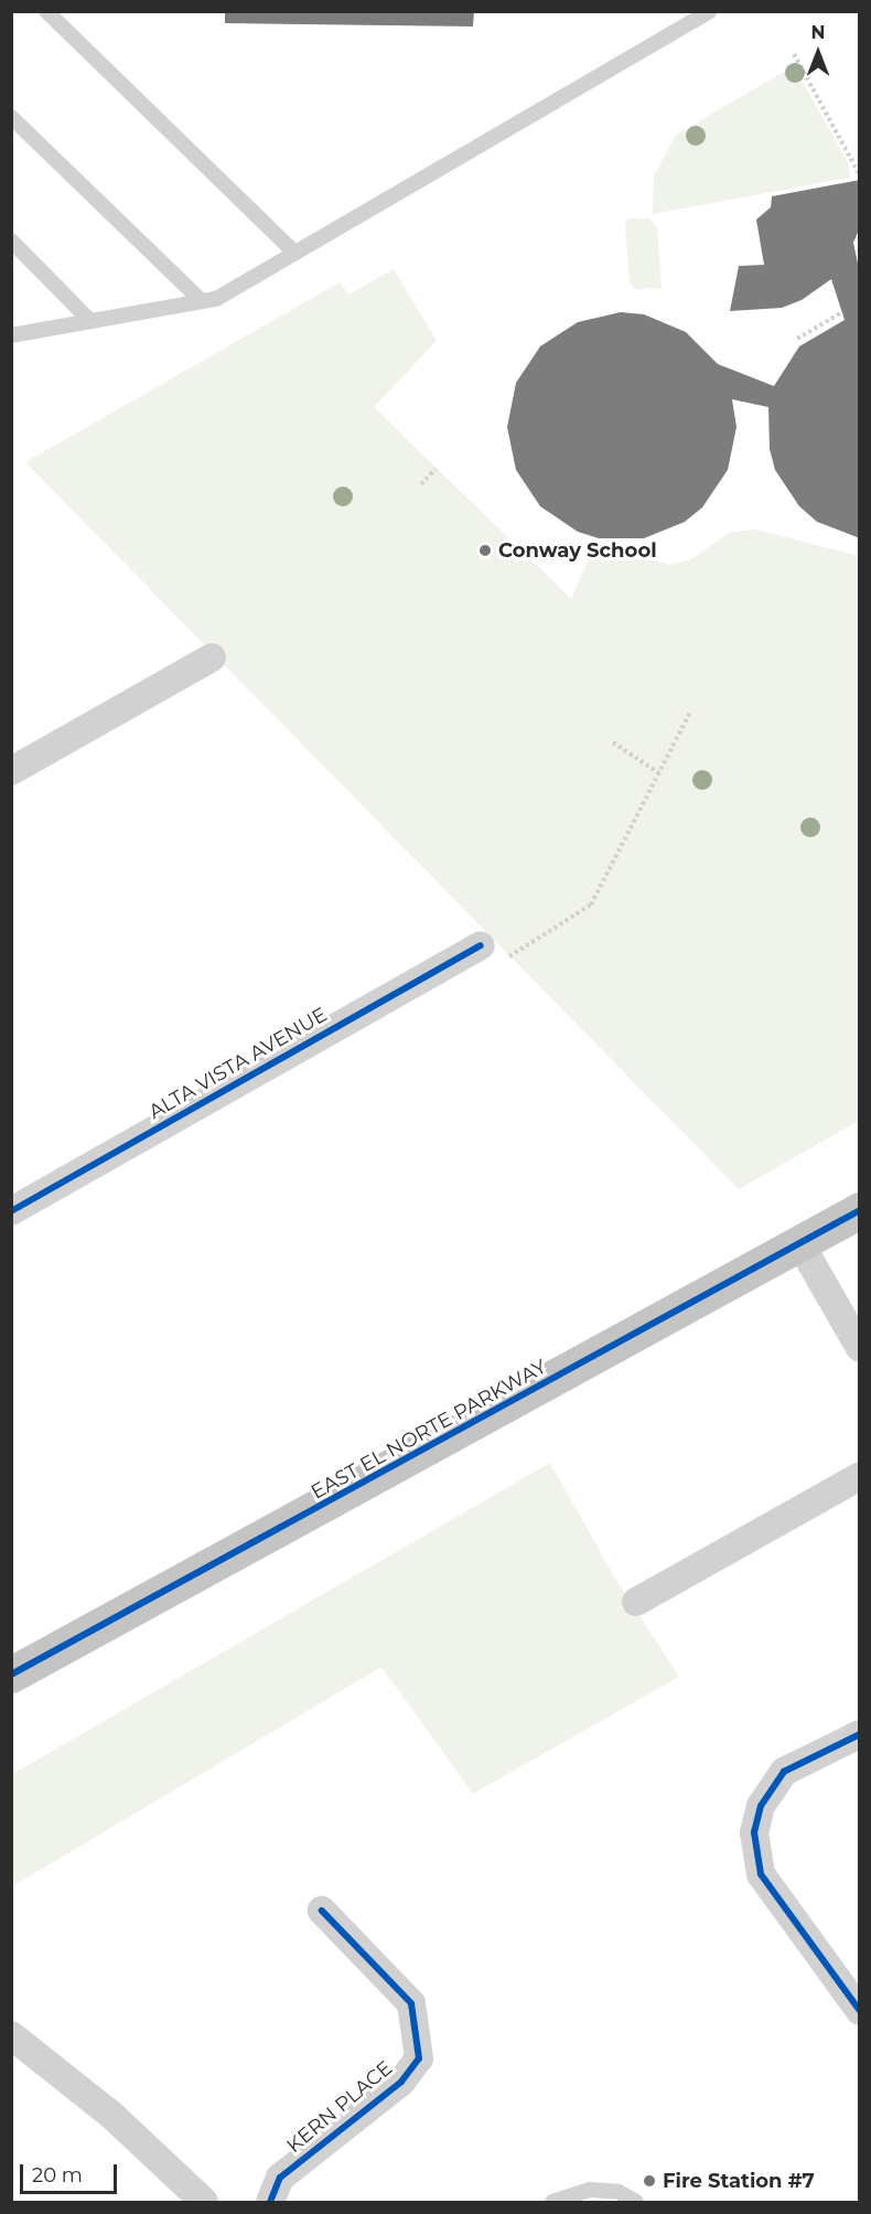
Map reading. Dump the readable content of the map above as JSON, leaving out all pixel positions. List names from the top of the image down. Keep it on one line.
{"streets":{"main road":["EAST EL NORTE PARKWAY"],"street":["ALTA VISTA AVENUE","KERN PLACE"]},"places":["Conway School","Fire Station #7"],"scale_bar":"20 m","north":"top"}
